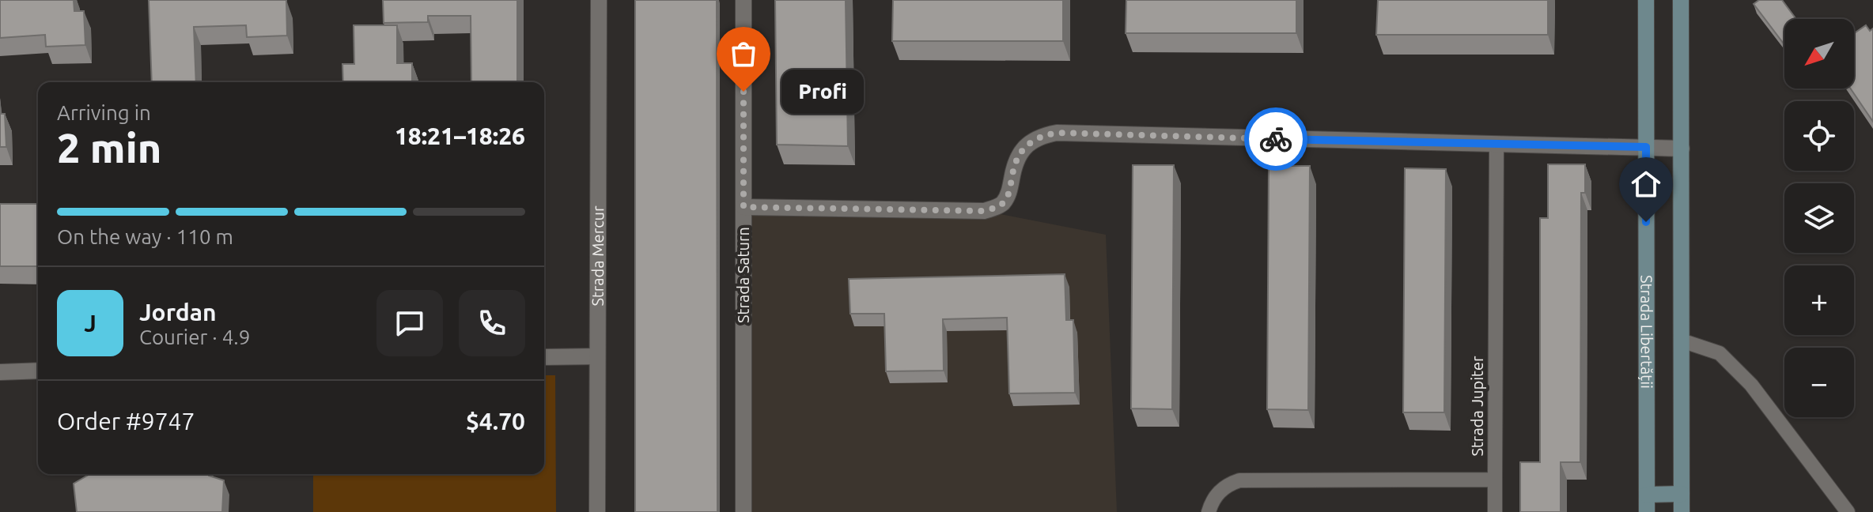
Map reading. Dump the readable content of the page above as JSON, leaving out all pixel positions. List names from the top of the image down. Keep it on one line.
{"streets":{"main road":["Strada Libertății"],"street":["Strada Mercur","Strada Saturn"],"lane":["Strada Jupiter"]},"places":["Profi"],"north":"bottom left","page":{"map_buttons":["+","−"],"bubble":"Profi","heading":["2 min","Arriving in","18:21–18:26"],"panel":["Jordan","Courier · 4.9","Order #9747","$4.70"],"bar":"On the way · 110 m","round":"J"}}
